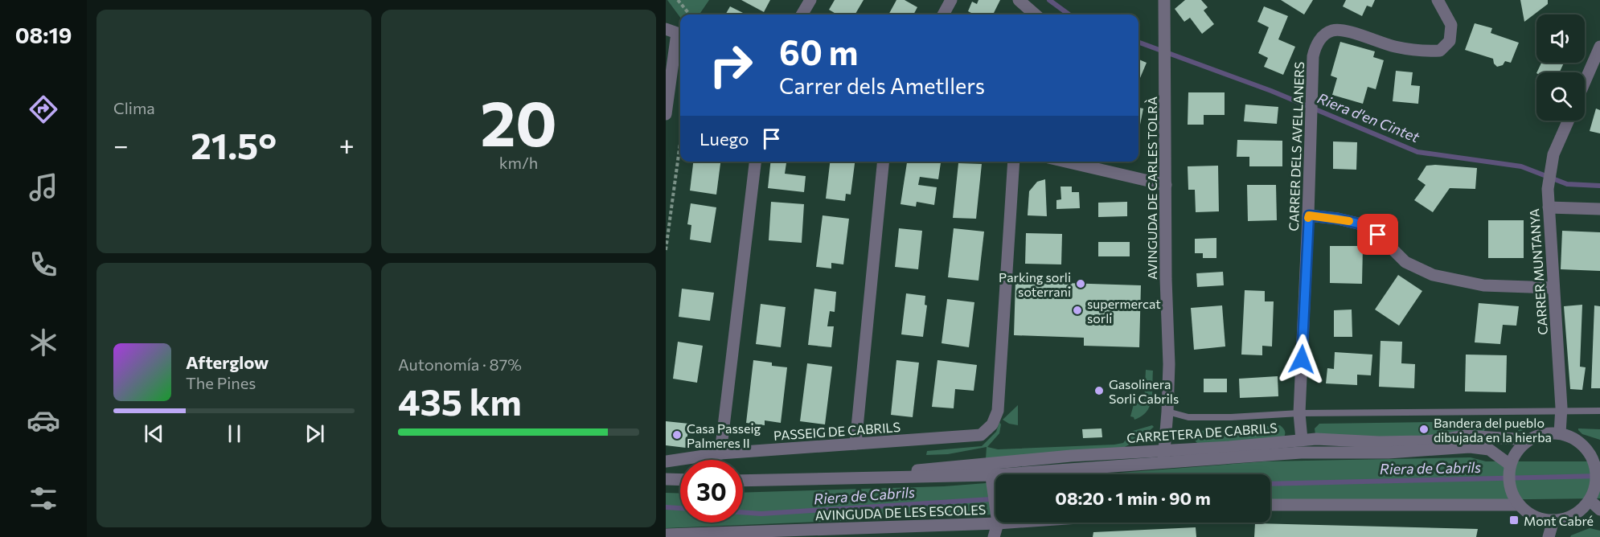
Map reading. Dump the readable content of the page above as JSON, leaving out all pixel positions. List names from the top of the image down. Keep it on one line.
{"streets":{"street":["CARRER DELS AVELLANERS","AVINGUDA DE CARLES TOLRÀ","CARRER MUNTANYA","PASSEIG DE CABRILS","CARRETERA DE CABRILS","AVINGUDA DE LES ESCOLES"]},"crossings":[["CARRER DELS AVELLANERS","CARRETERA DE CABRILS"],["AVINGUDA DE CARLES TOLRÀ","CARRETERA DE CABRILS"],["CARRER MUNTANYA","CARRETERA DE CABRILS"]],"water":["Riera d'en Cintet","Riera de Cabrils"],"places":{"other":["Parking sorli soterrani","supermercat sorli","Gasolinera Sorli Cabrils","Bandera del pueblo dibujada en la hierba","Casa Passeig Palmeres II"],"transit":["Mont Cabré"]},"page":{"tabs":"08:19","tile":["Clima",["20","km/h"],["Autonomía · 87%","435 km"]],"turn":["60 m","Carrer dels Ametllers"],"then":"Luego","heat":["−","21.5°","+"],"song":["Afterglow","The Pines"],"limit":"30","trip":"08:20 · 1 min · 90 m"}}
